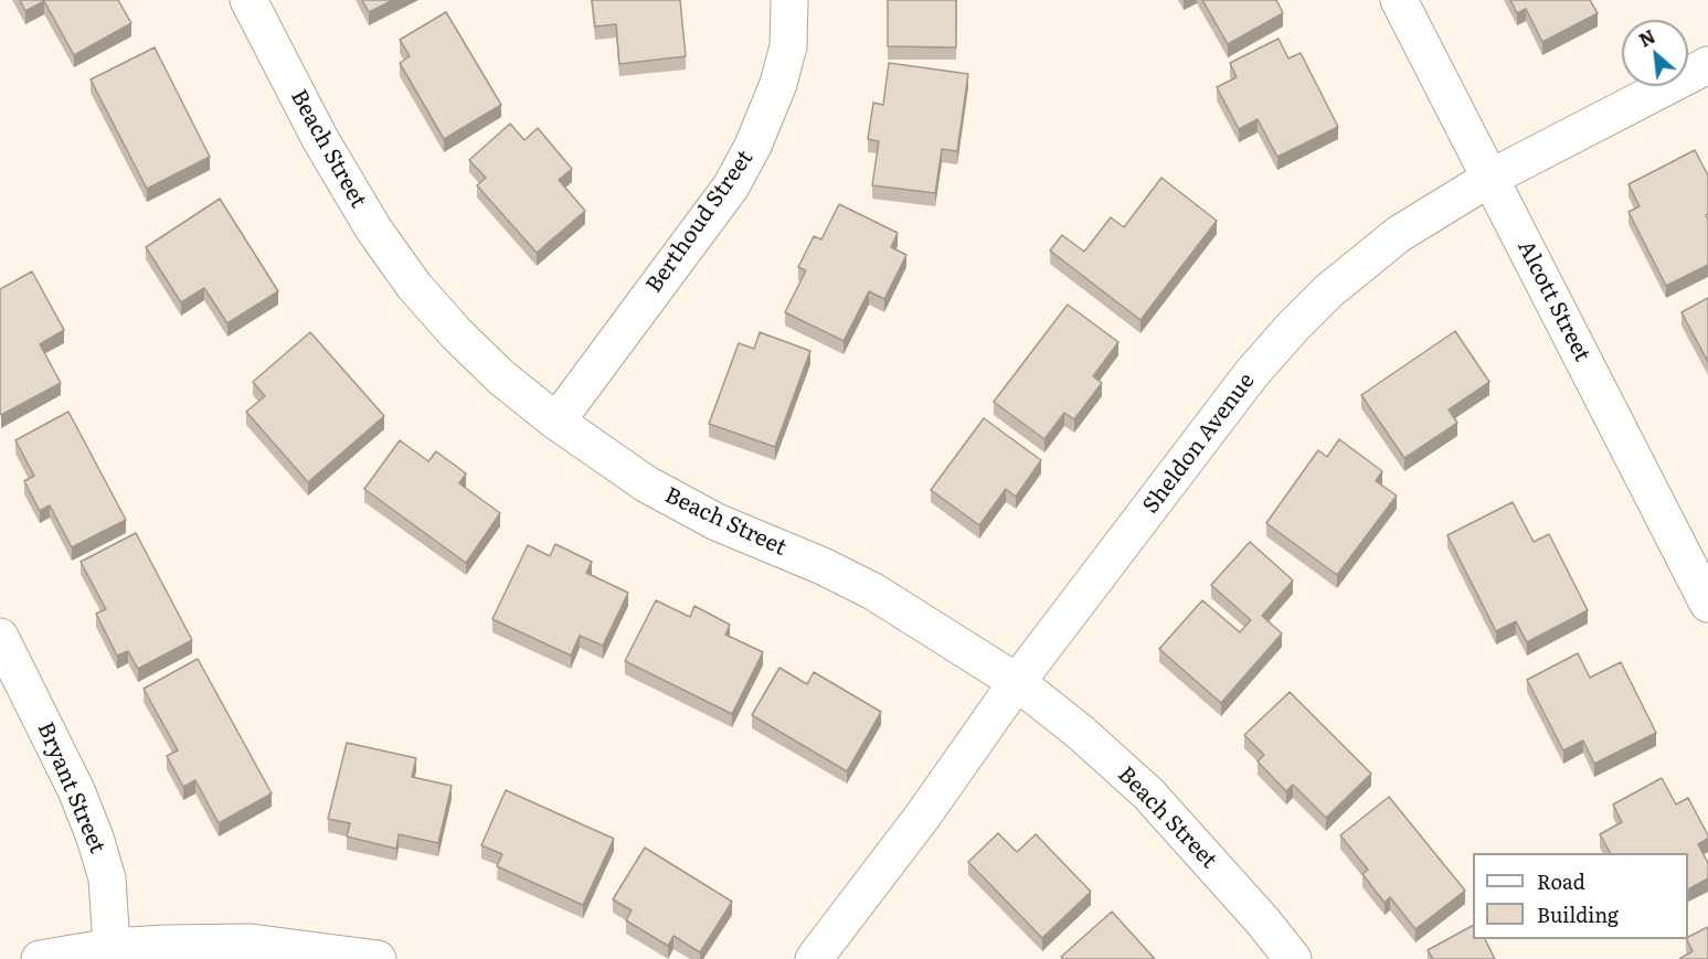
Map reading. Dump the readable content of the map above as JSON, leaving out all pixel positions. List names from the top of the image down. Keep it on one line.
{"streets":{"street":["Beach Street","Berthoud Street","Alcott Street","Sheldon Avenue","Bryant Street"]},"crossings":[["Beach Street","Berthoud Street"],["Beach Street","Sheldon Avenue"],["Alcott Street","Sheldon Avenue"]],"legend":["Road","Building"],"north":"top left"}
